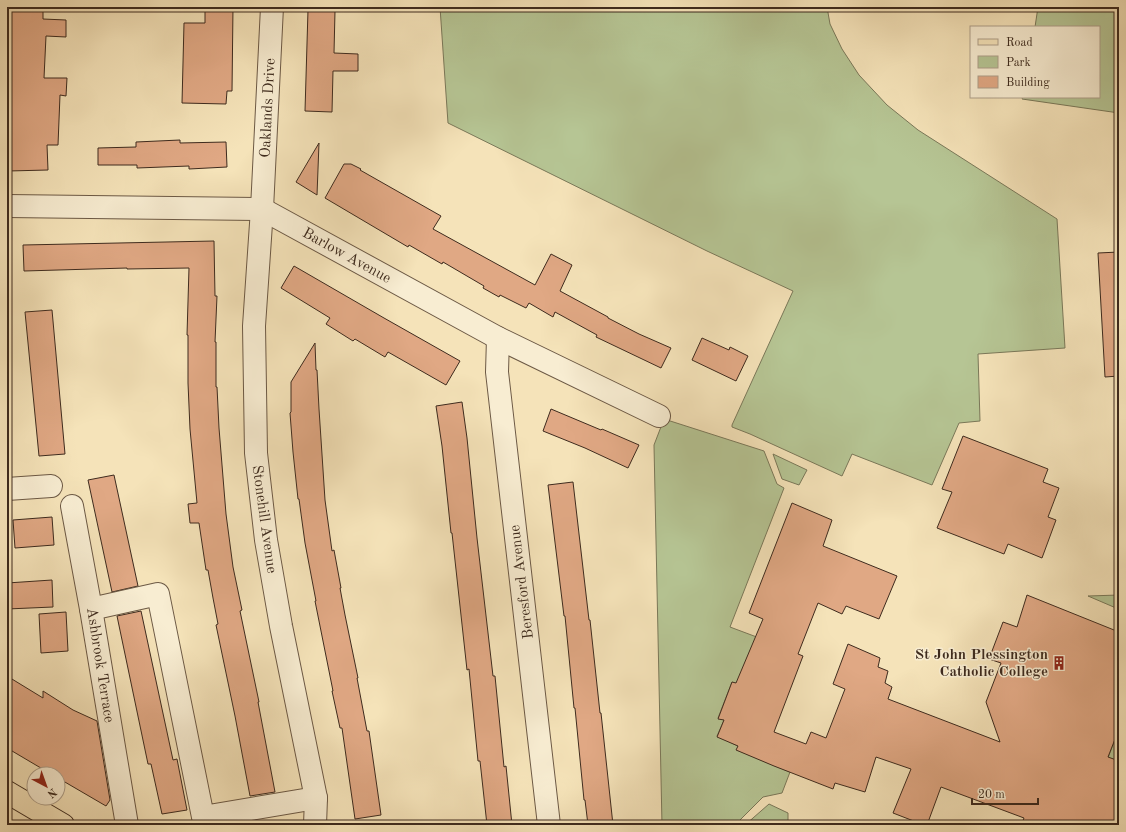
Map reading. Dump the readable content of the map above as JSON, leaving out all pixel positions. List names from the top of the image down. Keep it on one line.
{"streets":{"street":["Oaklands Drive","Barlow Avenue","Stonehill Avenue","Beresford Avenue","Ashbrook Terrace"]},"crossings":[["Oaklands Drive","Barlow Avenue"],["Oaklands Drive","Stonehill Avenue"],["Barlow Avenue","Stonehill Avenue"],["Barlow Avenue","Beresford Avenue"]],"places":{"building":["St John Plessington Catholic College"]},"legend":["Road","Park","Building"],"scale_bar":"20 m","north":"bottom right"}
